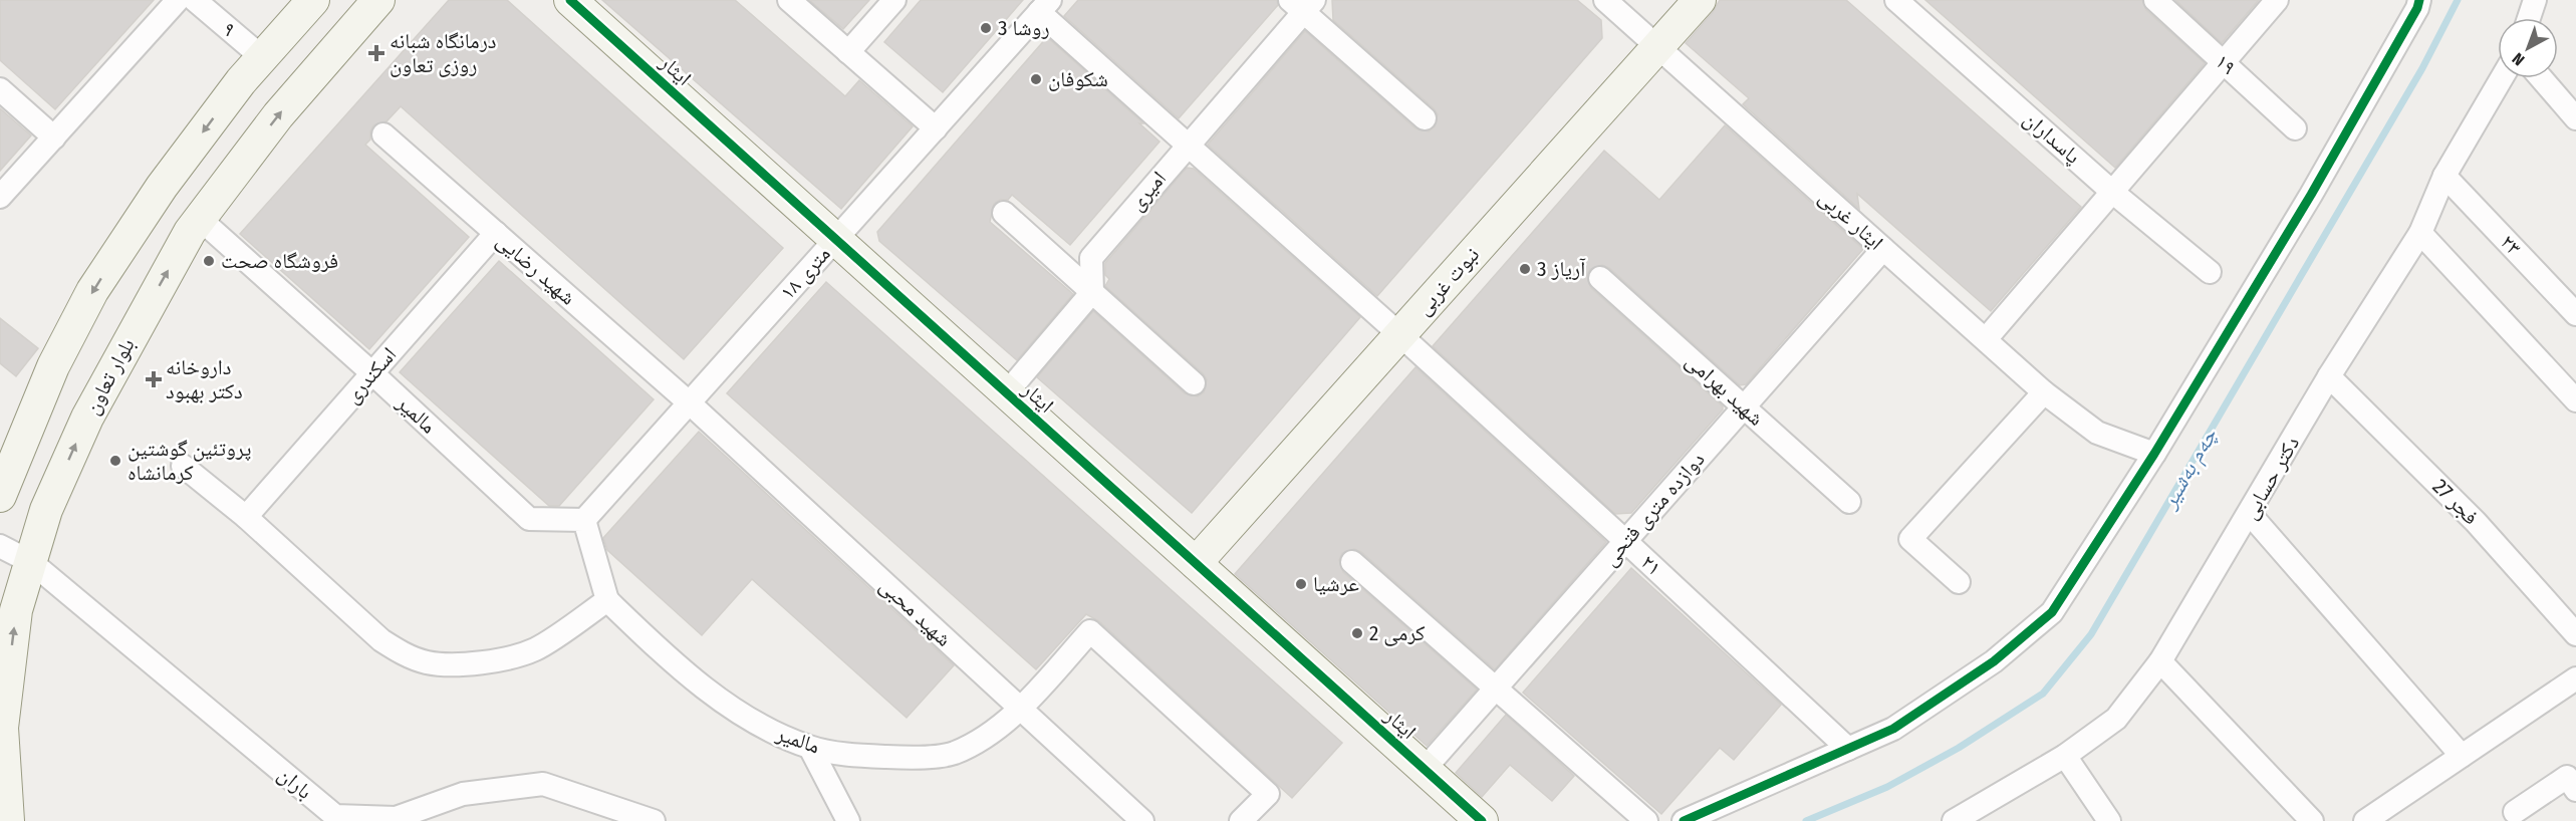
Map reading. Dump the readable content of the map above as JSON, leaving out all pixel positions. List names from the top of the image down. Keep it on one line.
{"streets":{"street":["۹","۱۹","ایثار","پاسداران","امیری","ایثار غربی","۲۳","شهید رضایی","۱۸ متری","نبوت غربی","اسکندری","بلوار تعاون","شهید بهرامی","مالمیر","دکتر حسابی","فجر 27","دوازده متری فتحی","۲۱","شهید محبی","باران"]},"crossings":[["ایثار","۱۸ متری"],["ایثار","نبوت غربی"],["ایثار","دوازده متری فتحی"],["امیری","۲۱"],["ایثار غربی","نبوت غربی"],["ایثار غربی","دوازده متری فتحی"],["۲۳","دکتر حسابی"],["شهید رضایی","۱۸ متری"],["شهید رضایی","اسکندری"],["شهید رضایی","شهید محبی"],["۱۸ متری","مالمیر"],["۱۸ متری","۲۱"],["۱۸ متری","شهید محبی"],["نبوت غربی","۲۱"],["اسکندری","مالمیر"],["بلوار تعاون","مالمیر"],["بلوار تعاون","باران"],["شهید بهرامی","دوازده متری فتحی"],["مالمیر","شهید محبی"],["دکتر حسابی","فجر 27"],["دوازده متری فتحی","۲۱"]],"water":["چەم بەشیر"],"places":{"other":["روشا 3","شکوفان","فروشگاه صحت","آریاز 3","پروتئین گوشتین کرمانشاه","عرشیا","کرمی 2"],"health":["درمانگاه شبانه روزی تعاون","داروخانه دکتر بهبود"]},"north":"bottom left"}
